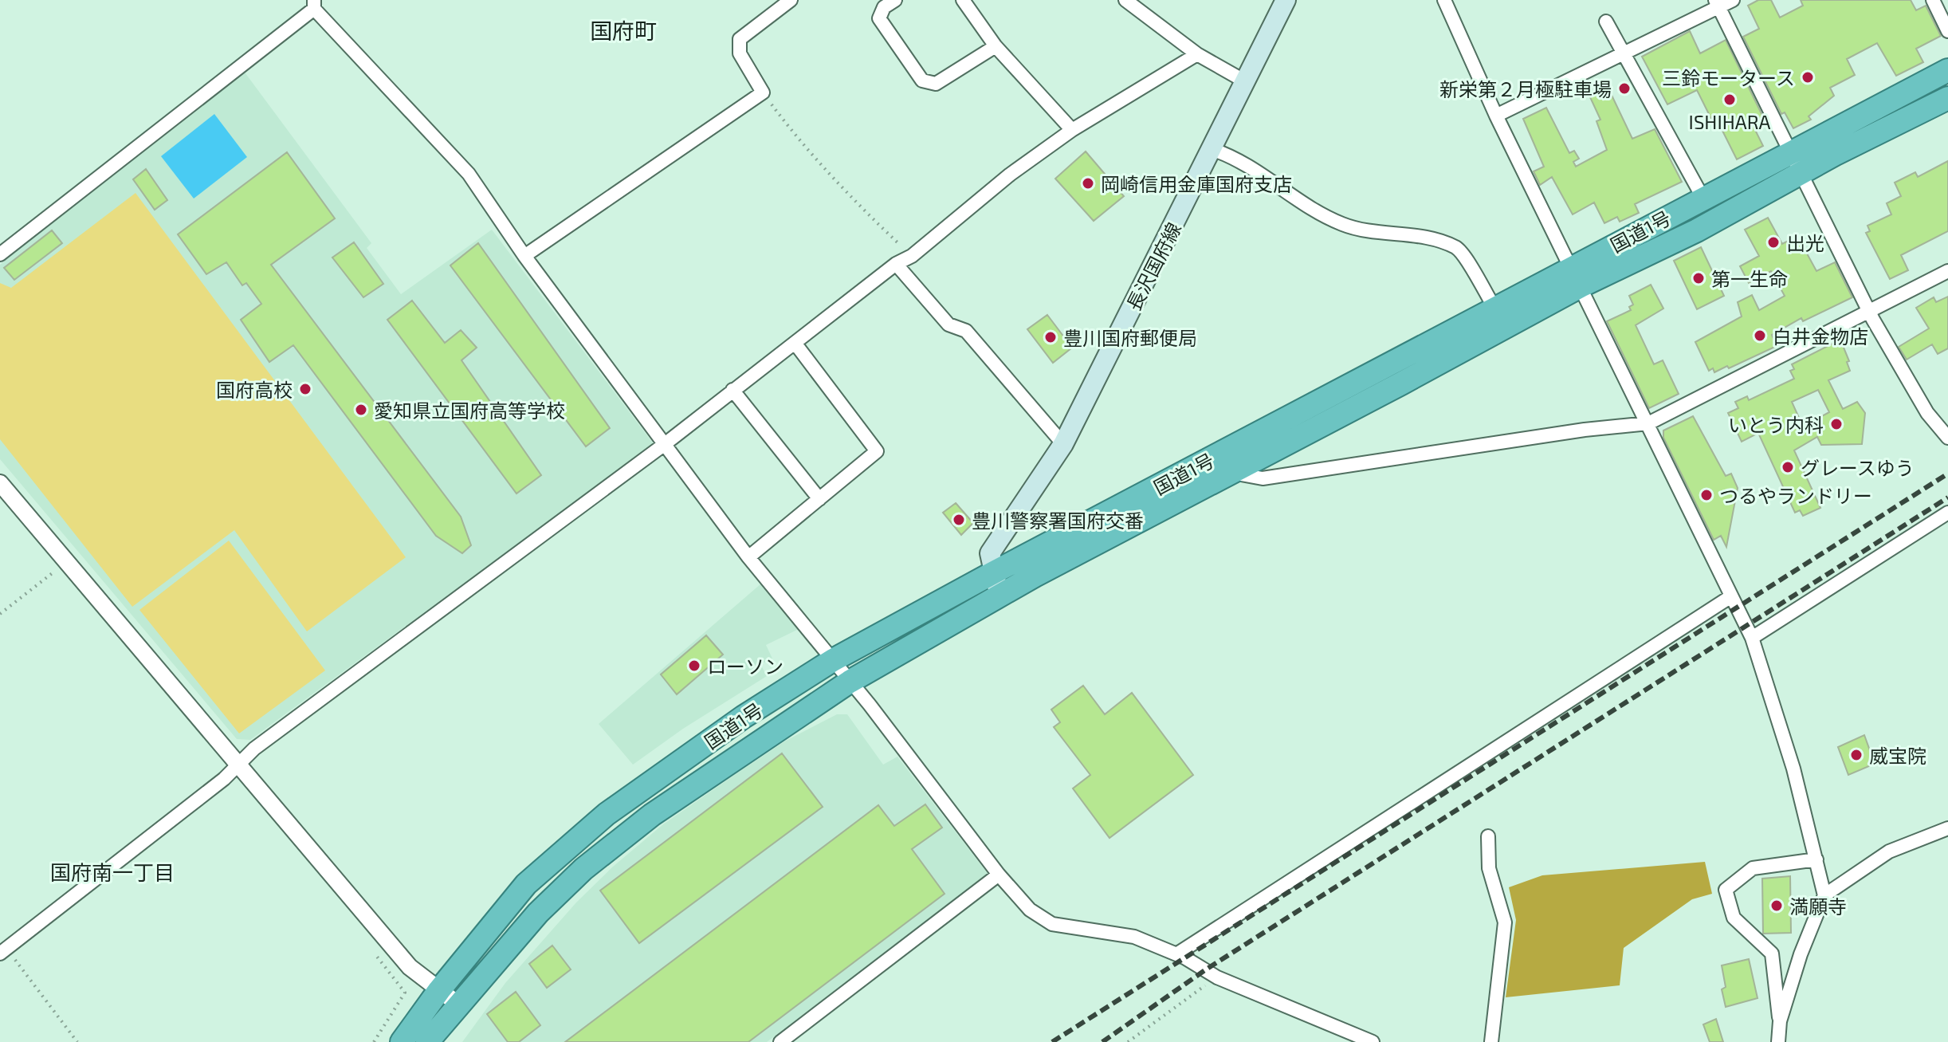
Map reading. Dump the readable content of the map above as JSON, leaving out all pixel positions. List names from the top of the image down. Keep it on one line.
{"streets":{"highway":["国道1号"],"main road":["長沢国府線"]},"crossings":[["国道1号","長沢国府線"]],"districts":["国府町","国府南一丁目"],"places":["三鈴モータース","新栄第２月極駐車場","ISHIHARA","岡崎信用金庫国府支店","出光","第一生命","白井金物店","豊川国府郵便局","国府高校","愛知県立国府高等学校","いとう内科","グレースゆう","つるやランドリー","豊川警察署国府交番","ローソン","威宝院","満願寺"]}
